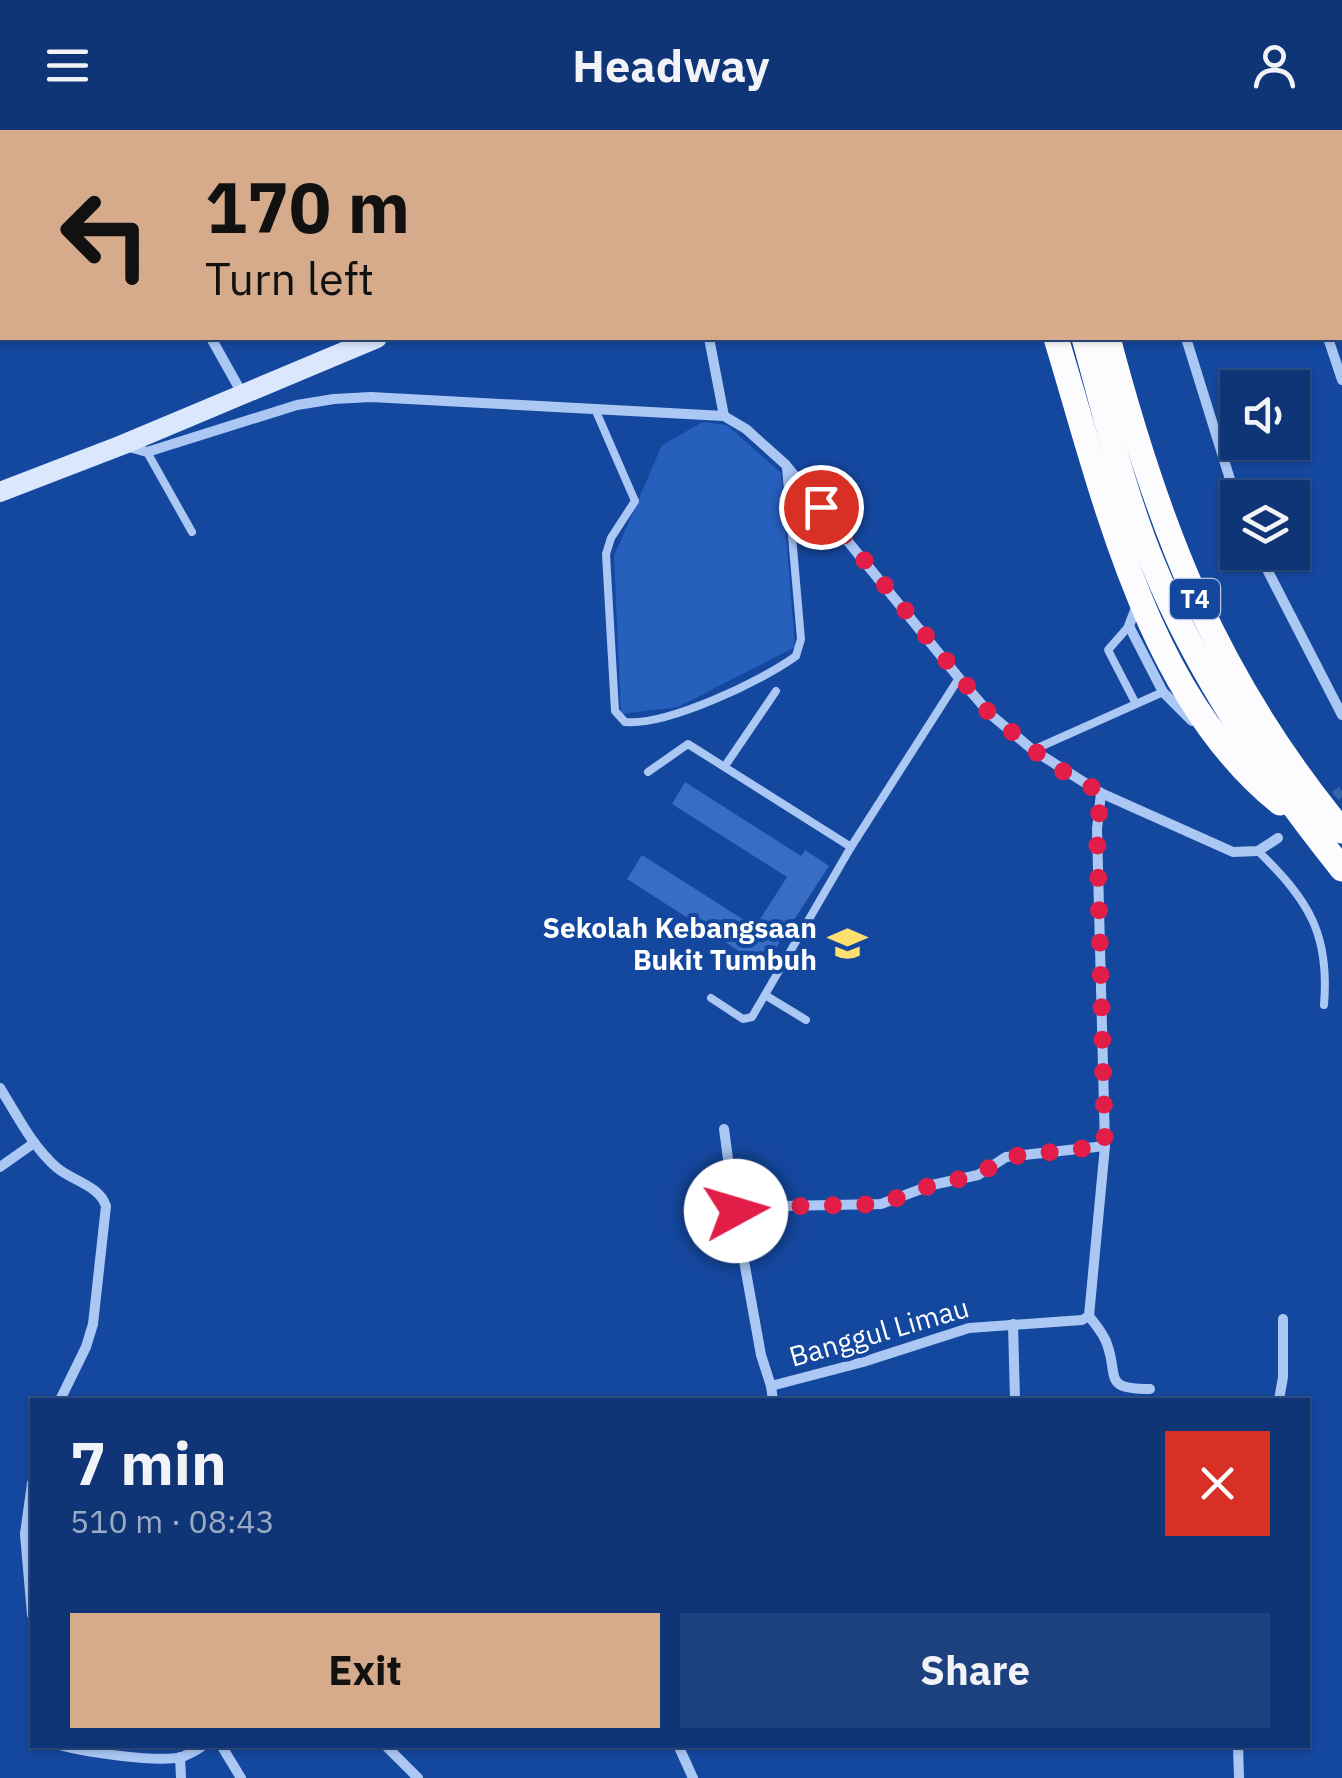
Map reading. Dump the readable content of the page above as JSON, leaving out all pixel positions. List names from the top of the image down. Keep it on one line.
{"streets":{"highway":["T4"],"street":["Banggul Limau"]},"places":{"school or university":["Sekolah Kebangsaan Bukit Tumbuh"]},"page":{"header":"Headway","turn":["170 m","Turn left"],"heading":["7 min","510 m · 08:43"],"buttons":["Exit","Share"]}}
